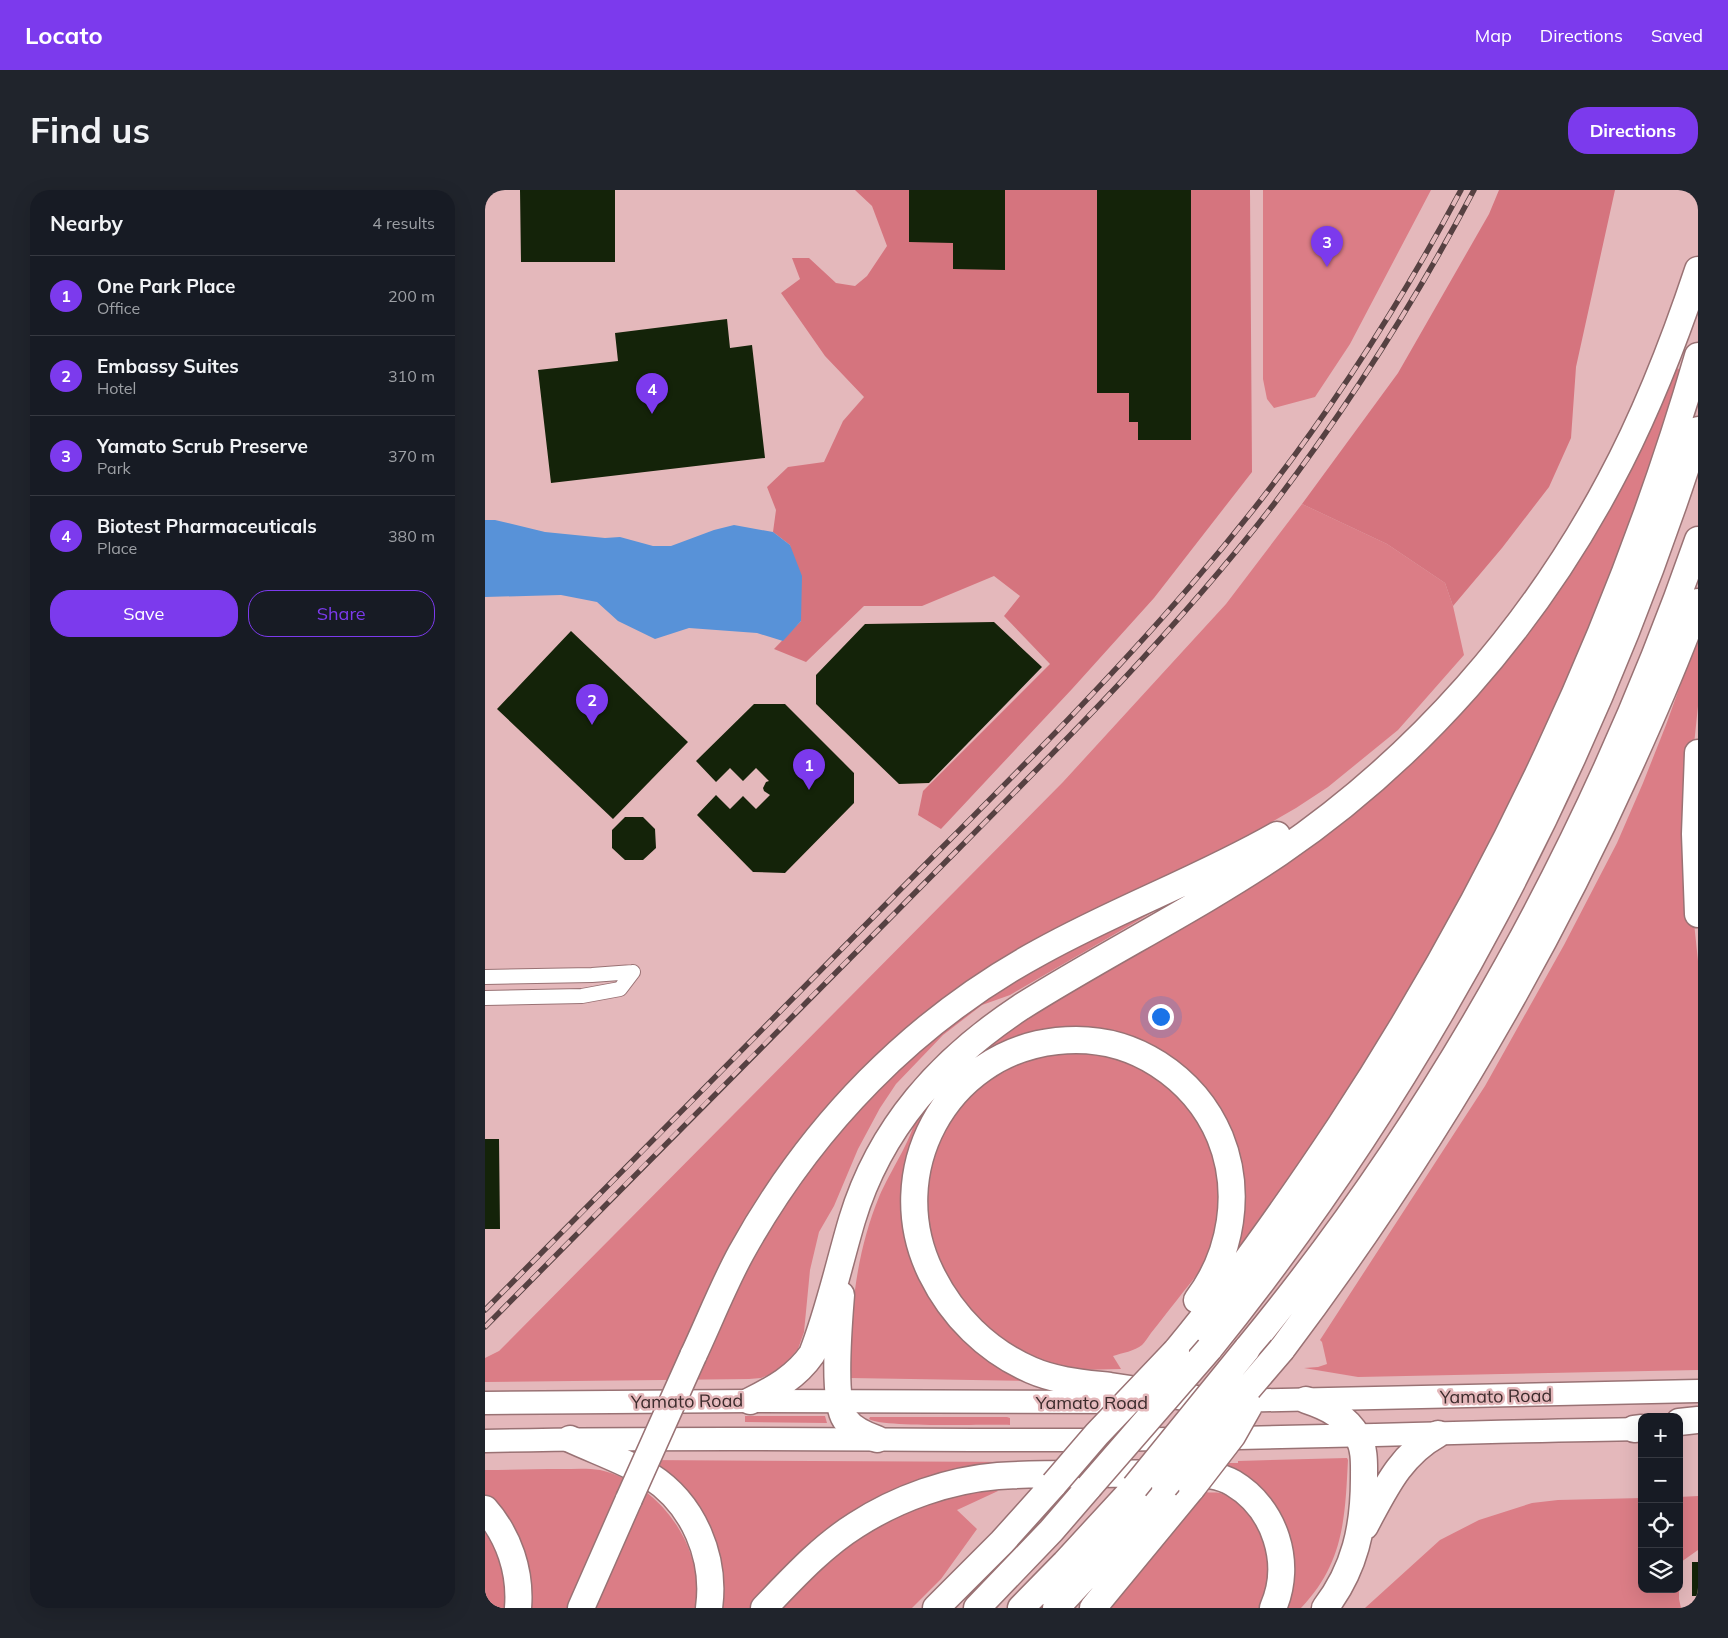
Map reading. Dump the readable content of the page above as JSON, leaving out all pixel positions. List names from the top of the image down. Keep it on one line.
{"streets":{"main road":["Yamato Road"]},"page":{"header":"Locato","nav":["Map","Directions","Saved"],"buttons":["Directions",["Save","Share"]],"title":"Find us","heading":["Nearby","4 results"],"pins":["3","4","2","1"],"list":[{"mark":"1","name":"One Park Place","note":"Office","value":"200 m"},{"mark":"2","name":"Embassy Suites","note":"Hotel","value":"310 m"},{"mark":"3","name":"Yamato Scrub Preserve","note":"Park","value":"370 m"},{"mark":"4","name":"Biotest Pharmaceuticals","note":"Place","value":"380 m"}],"map_buttons":["+","−"]}}
